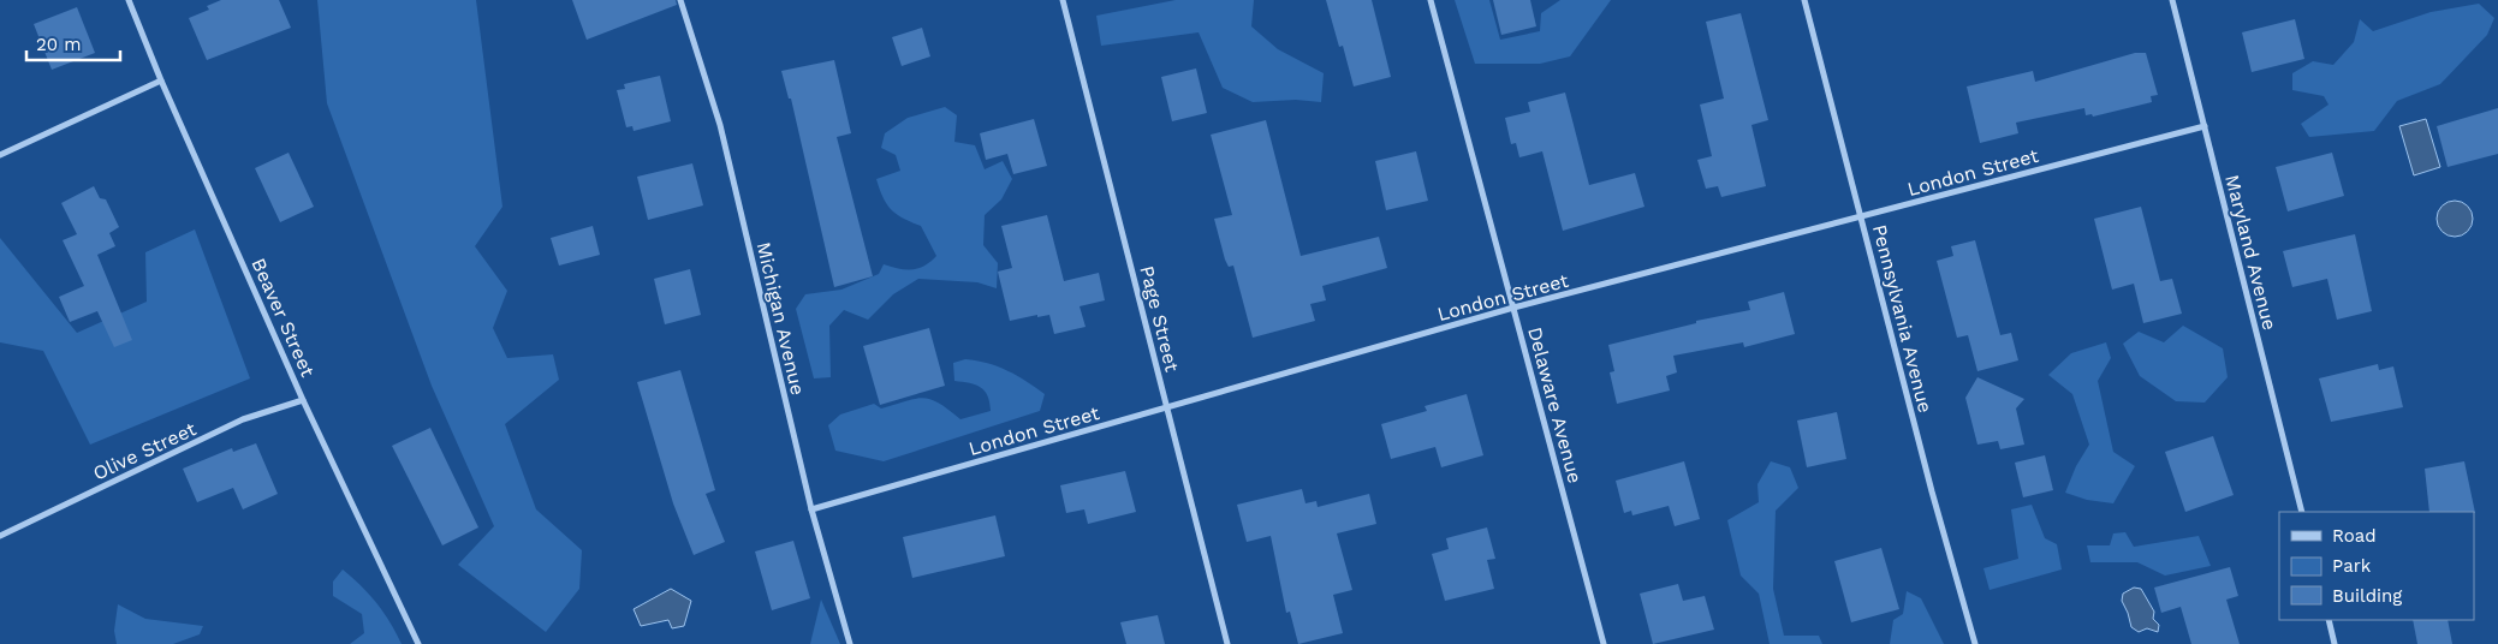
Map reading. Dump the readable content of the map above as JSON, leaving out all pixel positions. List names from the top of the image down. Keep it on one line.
{"streets":{"street":["London Street","Maryland Avenue","Beaver Street","Michigan Avenue","Page Street","Pennsylvania Avenue","Delaware Avenue","Olive Street"]},"crossings":[["London Street","Maryland Avenue"],["London Street","Michigan Avenue"],["London Street","Page Street"],["London Street","Pennsylvania Avenue"],["London Street","Delaware Avenue"],["Beaver Street","Olive Street"]],"legend":["Road","Park","Building"],"scale_bar":"20 m"}
